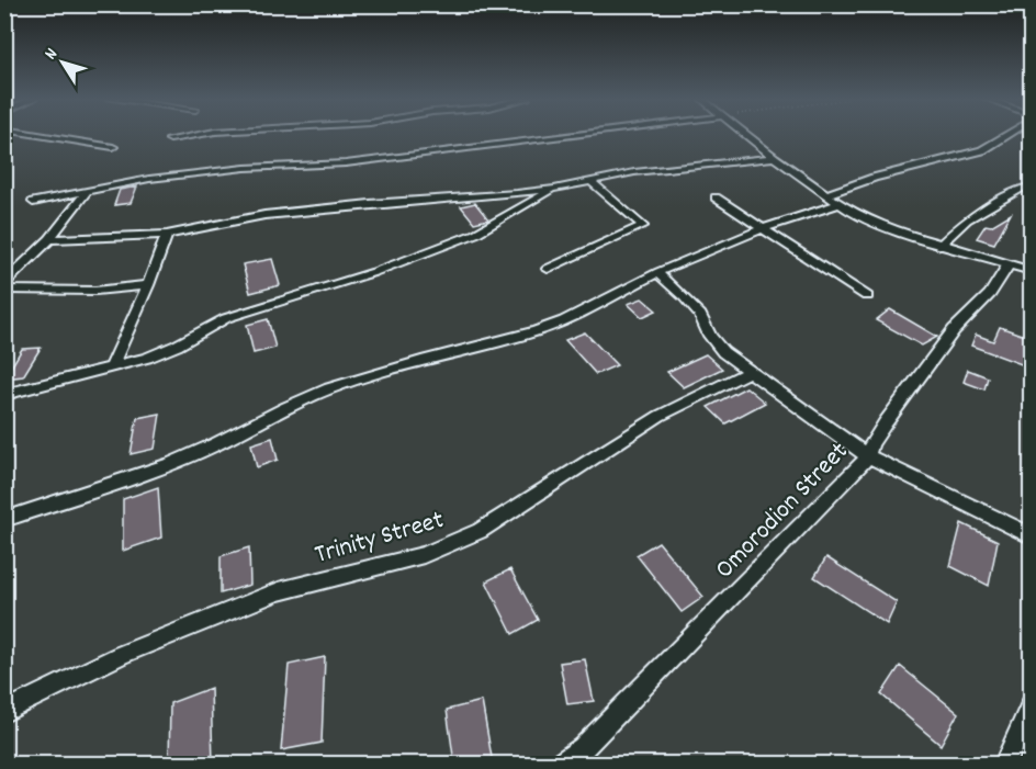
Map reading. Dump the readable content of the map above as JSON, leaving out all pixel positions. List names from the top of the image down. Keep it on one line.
{"streets":{"street":["Omorodion Street","Trinity Street"]},"north":"top left"}
